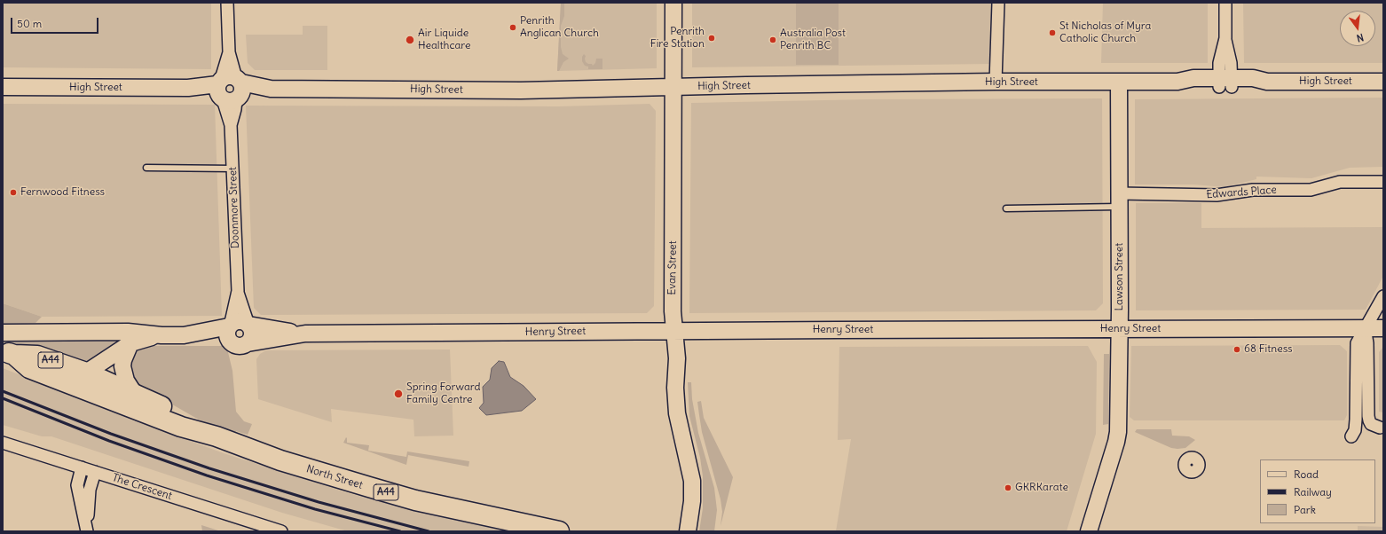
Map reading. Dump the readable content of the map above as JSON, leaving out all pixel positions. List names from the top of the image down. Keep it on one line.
{"streets":{"highway":["A44","North Street"],"street":["High Street","Edwards Place","Doonmore Street","Evan Street","Lawson Street","Henry Street","The Crescent"]},"crossings":[["High Street","Doonmore Street"],["High Street","Evan Street"],["High Street","Lawson Street"],["Edwards Place","Lawson Street"],["Doonmore Street","Henry Street"],["Evan Street","Henry Street"],["Lawson Street","Henry Street"],["A44","North Street"]],"places":["Penrith Anglican Church","St Nicholas of Myra Catholic Church","Penrith Fire Station","Air Liquide Healthcare","Australia Post Penrith BC","Fernwood Fitness","68 Fitness","Spring Forward Family Centre","GKRKarate"],"legend":["Road","Railway","Park"],"scale_bar":"50 m","north":"bottom"}
